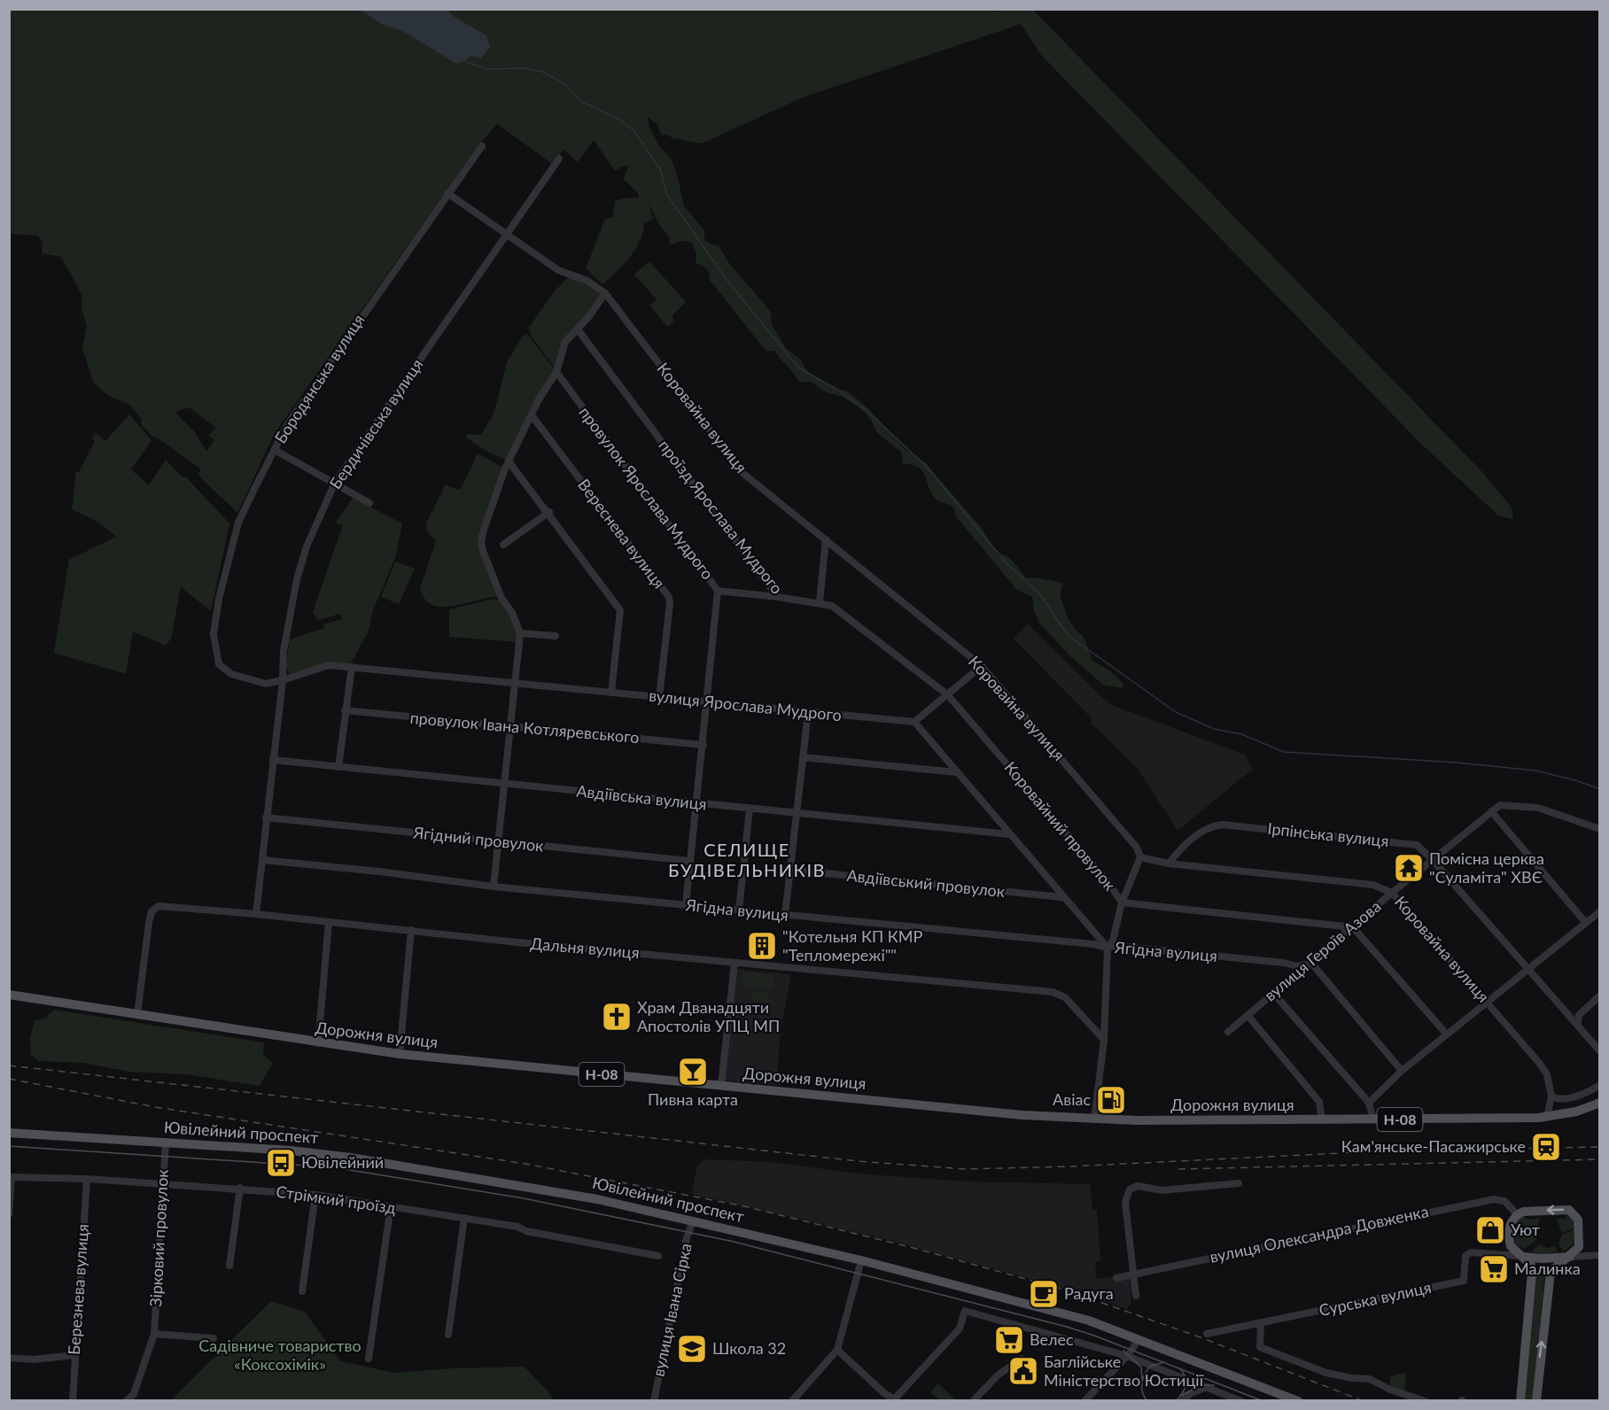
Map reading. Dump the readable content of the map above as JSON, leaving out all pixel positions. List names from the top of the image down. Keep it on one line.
{"streets":{"main road":["Дорожня вулиця","Н-08","Ювілейний проспект"],"street":["Бородянська вулиця","Коровайна вулиця","Бердичівська вулиця","провулок Ярослава Мудрого","проїзд Ярослава Мудрого","Вереснева вулиця","вулиця Ярослава Мудрого","провулок Івана Котляревського","Авдіївська вулиця","Коровайний провулок","Ірпінська вулиця","Ягідний провулок","Авдіївський провулок","Ягідна вулиця","Дальня вулиця","вулиця Героїв Азова","Стрімкий проїзд","вулиця Олександра Довженка","Зірковий провулок","Березнева вулиця","Сурська вулиця","вулиця Івана Сірка"]},"crossings":[["Бородянська вулиця","Коровайна вулиця"],["Бородянська вулиця","Бердичівська вулиця"],["Бородянська вулиця","вулиця Ярослава Мудрого"],["Коровайна вулиця","Бердичівська вулиця"],["Коровайна вулиця","Ірпінська вулиця"],["Коровайна вулиця","вулиця Героїв Азова"],["Бердичівська вулиця","вулиця Ярослава Мудрого"],["Бердичівська вулиця","Авдіївська вулиця"],["Бердичівська вулиця","Ягідний провулок"],["Бердичівська вулиця","Ягідна вулиця"],["Бердичівська вулиця","Дальня вулиця"],["провулок Ярослава Мудрого","вулиця Ярослава Мудрого"],["провулок Ярослава Мудрого","провулок Івана Котляревського"],["провулок Ярослава Мудрого","Авдіївська вулиця"],["провулок Ярослава Мудрого","Ягідний провулок"],["провулок Ярослава Мудрого","Ягідна вулиця"],["проїзд Ярослава Мудрого","Коровайний провулок"],["Вереснева вулиця","вулиця Ярослава Мудрого"],["Коровайний провулок","вулиця Героїв Азова"],["Ірпінська вулиця","вулиця Героїв Азова"],["Ягідна вулиця","вулиця Героїв Азова"],["Дальня вулиця","Дорожня вулиця"],["Ювілейний проспект","Зірковий провулок"],["Ювілейний проспект","вулиця Івана Сірка"],["Стрімкий проїзд","Зірковий провулок"],["Стрімкий проїзд","Березнева вулиця"],["вулиця Олександра Довженка","Сурська вулиця"]],"districts":["СЕЛИЩЕ БУДІВЕЛЬНИКІВ"],"parks":["Садівниче товариство «Коксохімік»"],"places":{"temple":["Помісна церква \"Суламіта\" ХВЄ"],"building":["\"Котельня КП КМР \"Тепломережi\"\""],"church":["Храм Дванадцяти Апостолів УПЦ МП"],"bar":["Пивна карта"],"fuel station":["Авіас"],"station":["Кам'янське-Пасажирське"],"bus stop":["Ювілейний"],"shop":["Уют"],"supermarket":["Малинка","Велес"],"cafe":["Радуга"],"school or university":["Школа 32"],"public building":["Баглійське Міністерство Юстиції"]}}
